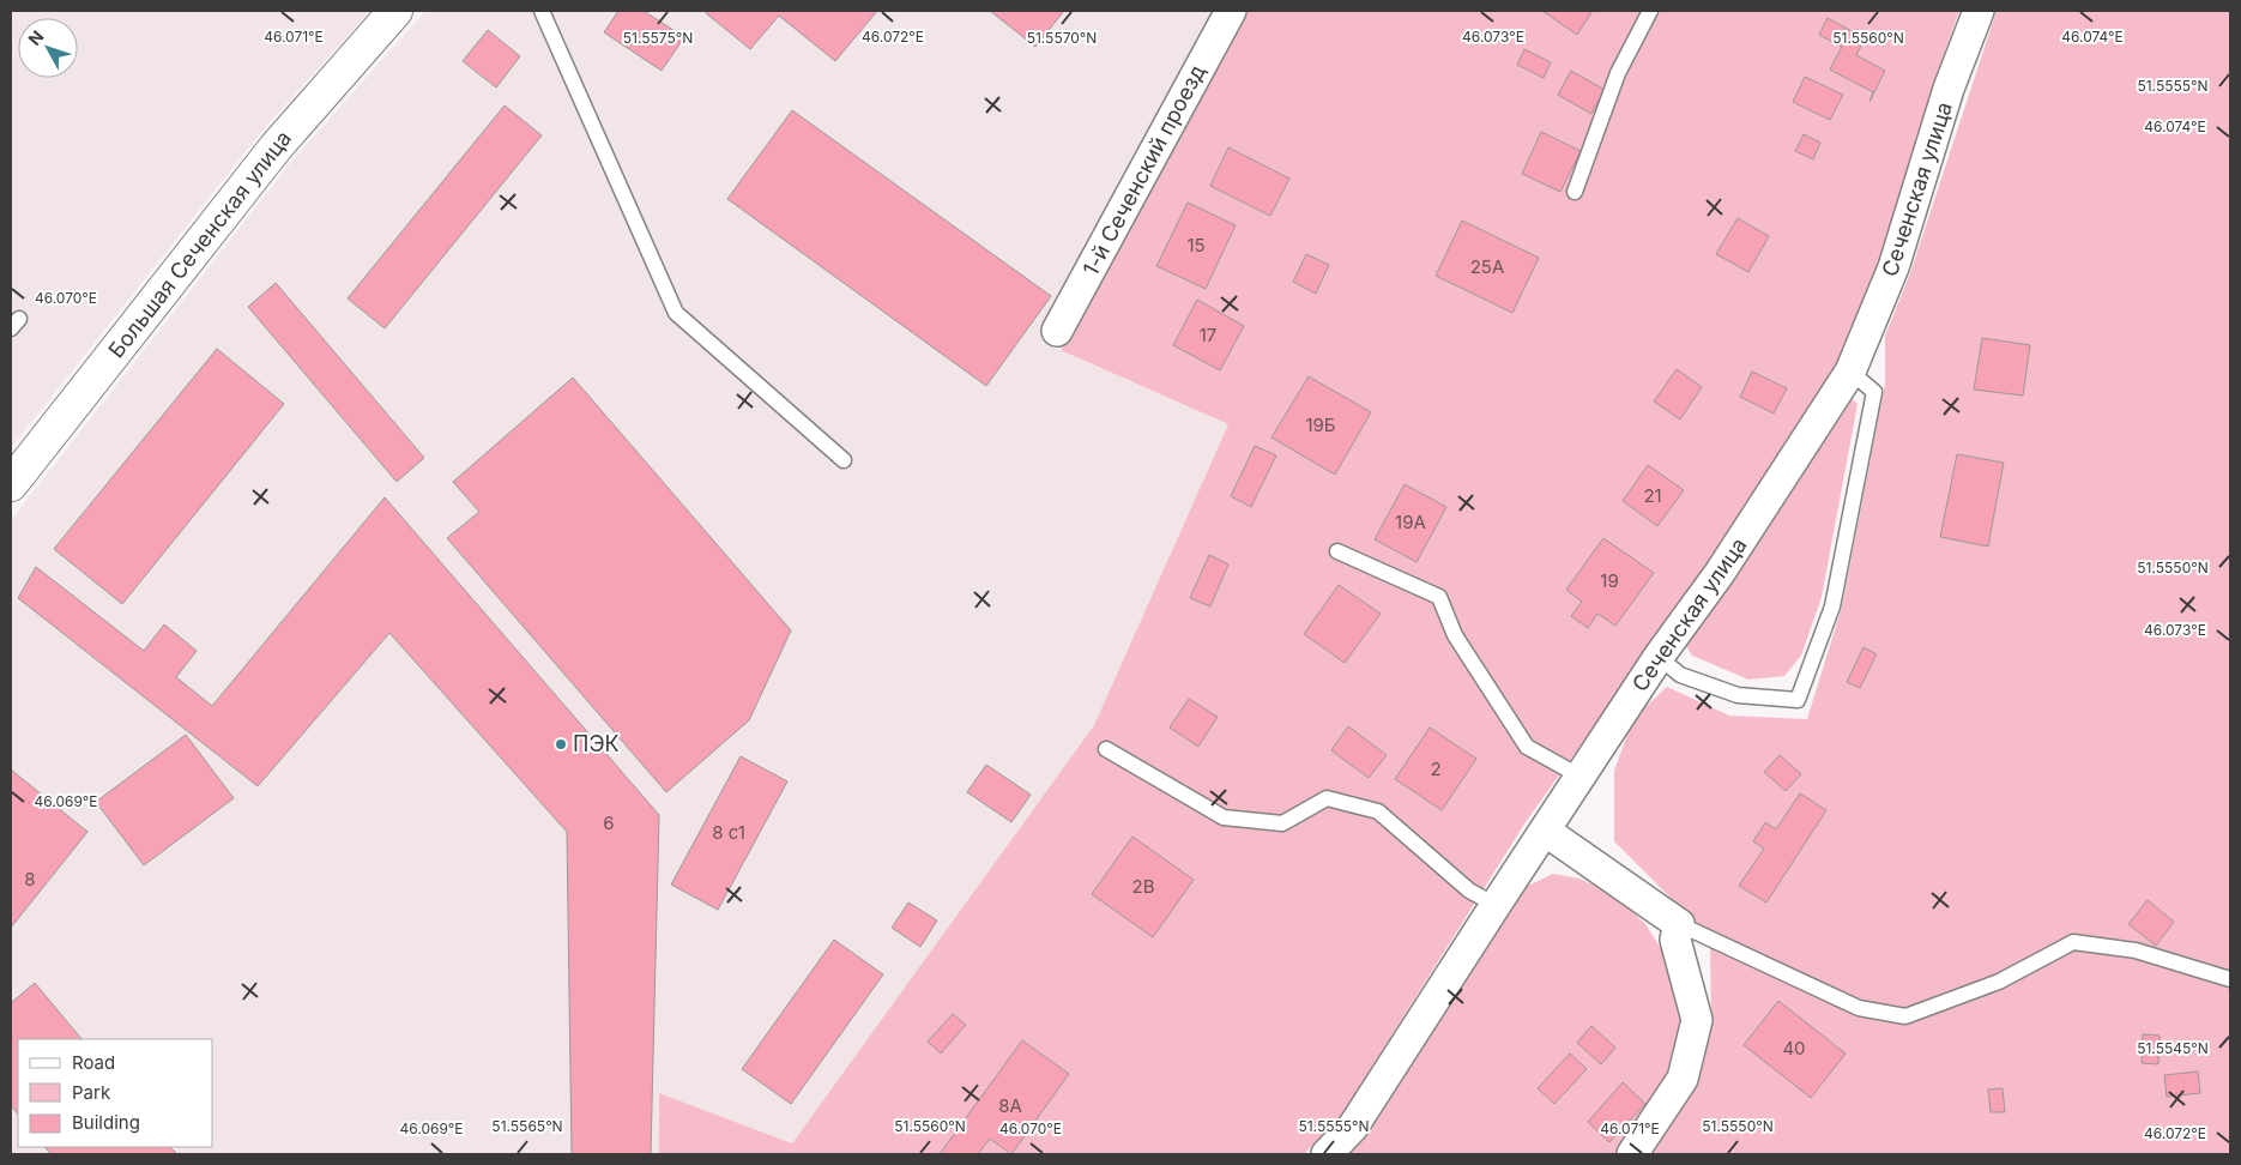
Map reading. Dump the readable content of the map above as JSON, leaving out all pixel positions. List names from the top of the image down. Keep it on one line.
{"streets":{"street":["1-й Сеченский проезд","Сеченская улица","Большая Сеченская улица"]},"places":["ПЭК"],"house_numbers":["15","25А","17","19Б","21","19А","19","2","6","8 с1","8","2В","40","8А"],"legend":["Road","Park","Building"],"north":"top left","coordinates":["46.074°E","46.071°E","46.072°E","46.073°E","51.5575°N","51.5570°N","51.5560°N","51.5555°N","46.070°E","51.5550°N","46.069°E","51.5545°N","51.5565°N"]}
